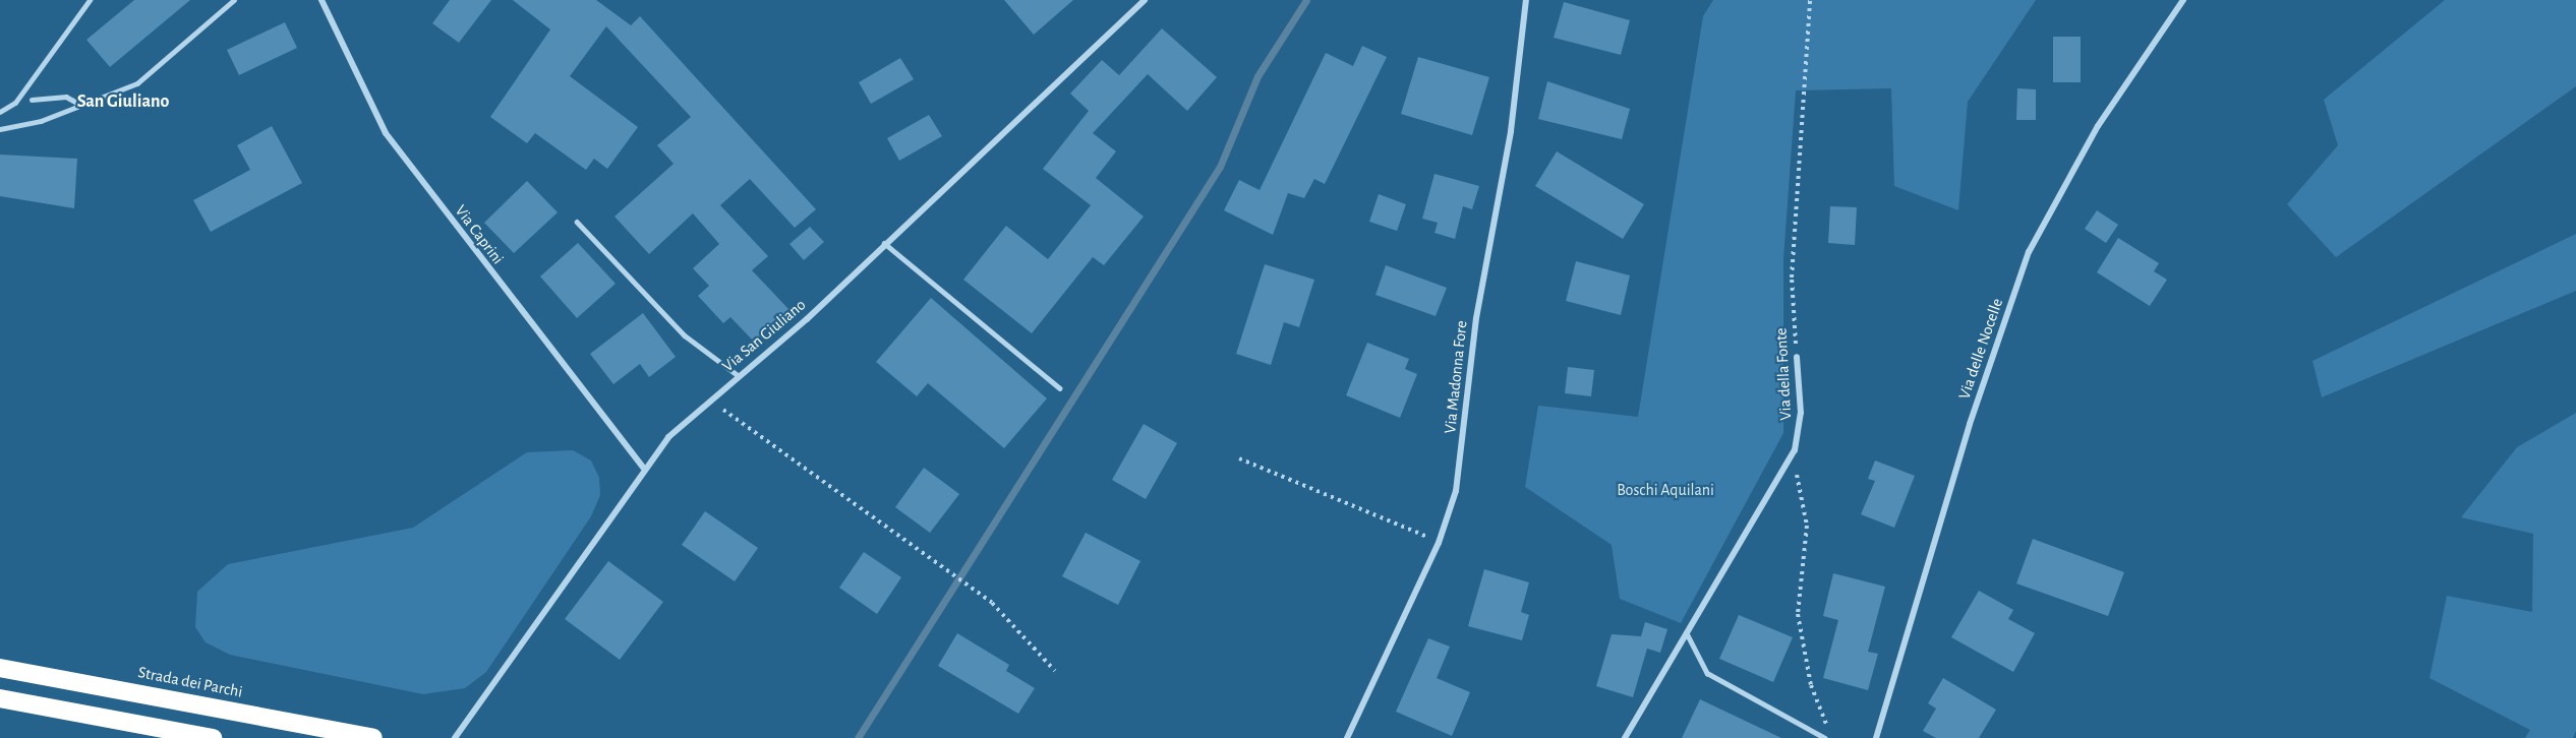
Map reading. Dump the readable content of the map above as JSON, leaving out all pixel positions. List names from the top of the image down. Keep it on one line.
{"streets":{"highway":["Strada dei Parchi"],"street":["Via Caprini","Via San Giuliano","Via delle Nocelle","Via della Fonte","Via Madonna Fore"]},"crossings":[["Via Caprini","Via San Giuliano"]],"districts":["San Giuliano"],"parks":["Boschi Aquilani"]}
